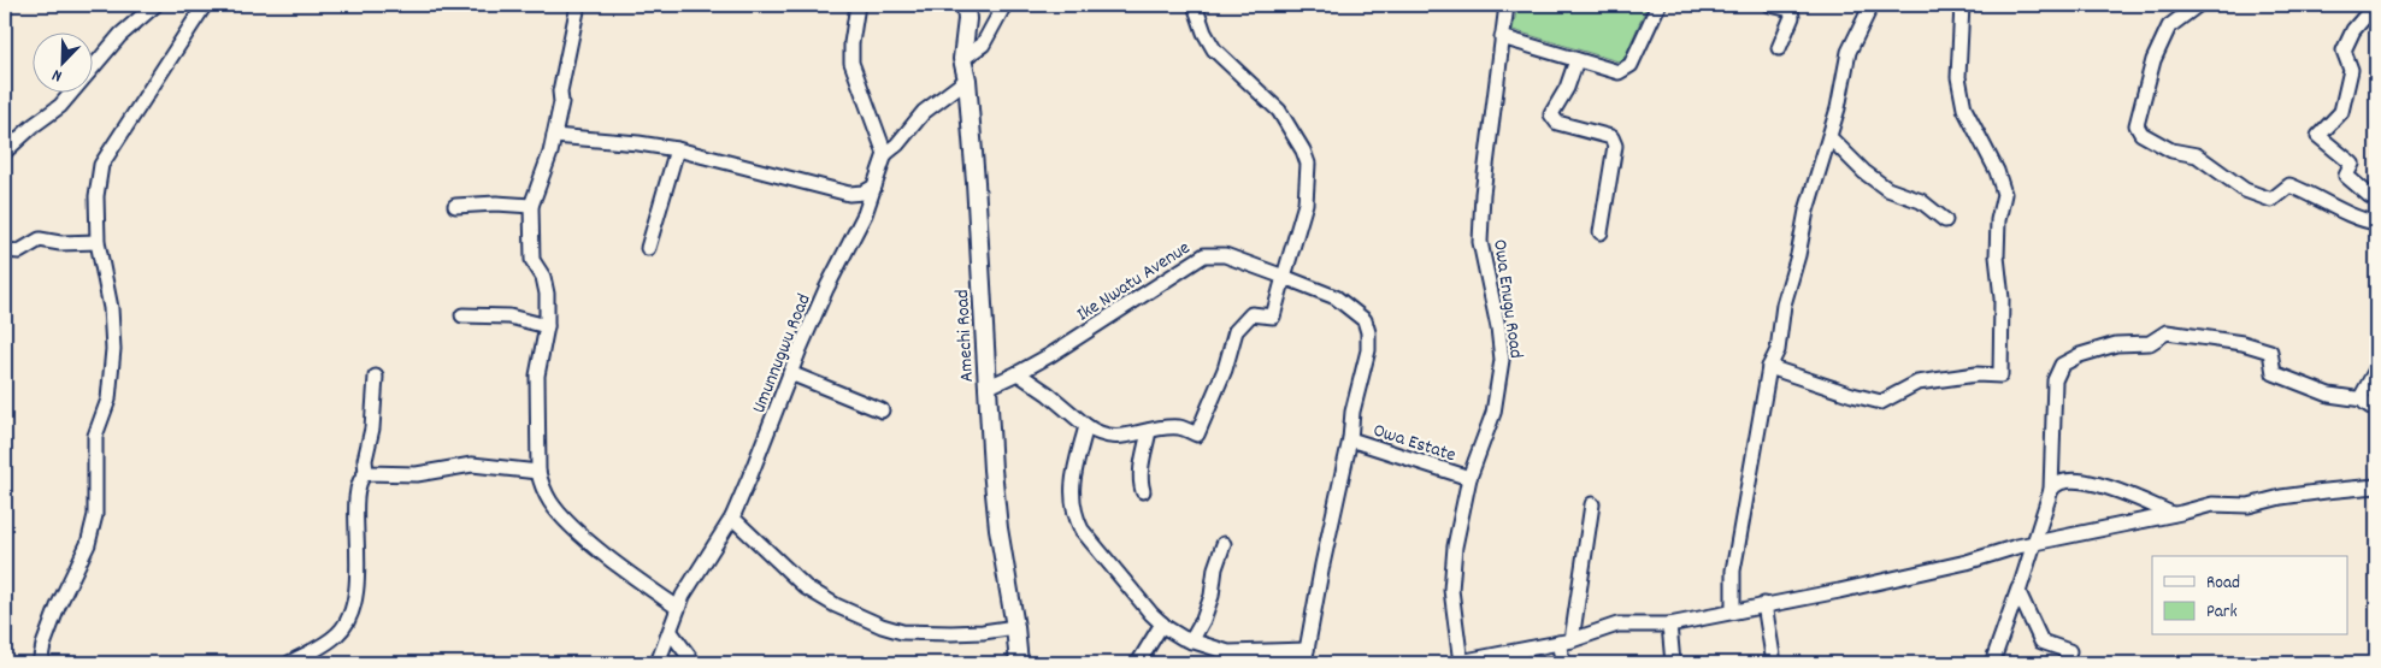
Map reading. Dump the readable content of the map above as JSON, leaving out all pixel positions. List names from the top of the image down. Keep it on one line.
{"streets":{"main road":["Amechi Road"],"street":["Ike Nwatu Avenue","Owa Enugu Road","Umunnugwu Road","Owa Estate"]},"crossings":[["Ike Nwatu Avenue","Amechi Road"],["Ike Nwatu Avenue","Owa Estate"],["Owa Enugu Road","Owa Estate"],["Amechi Road","Umunnugwu Road"]],"legend":["Road","Park"],"north":"bottom left"}
